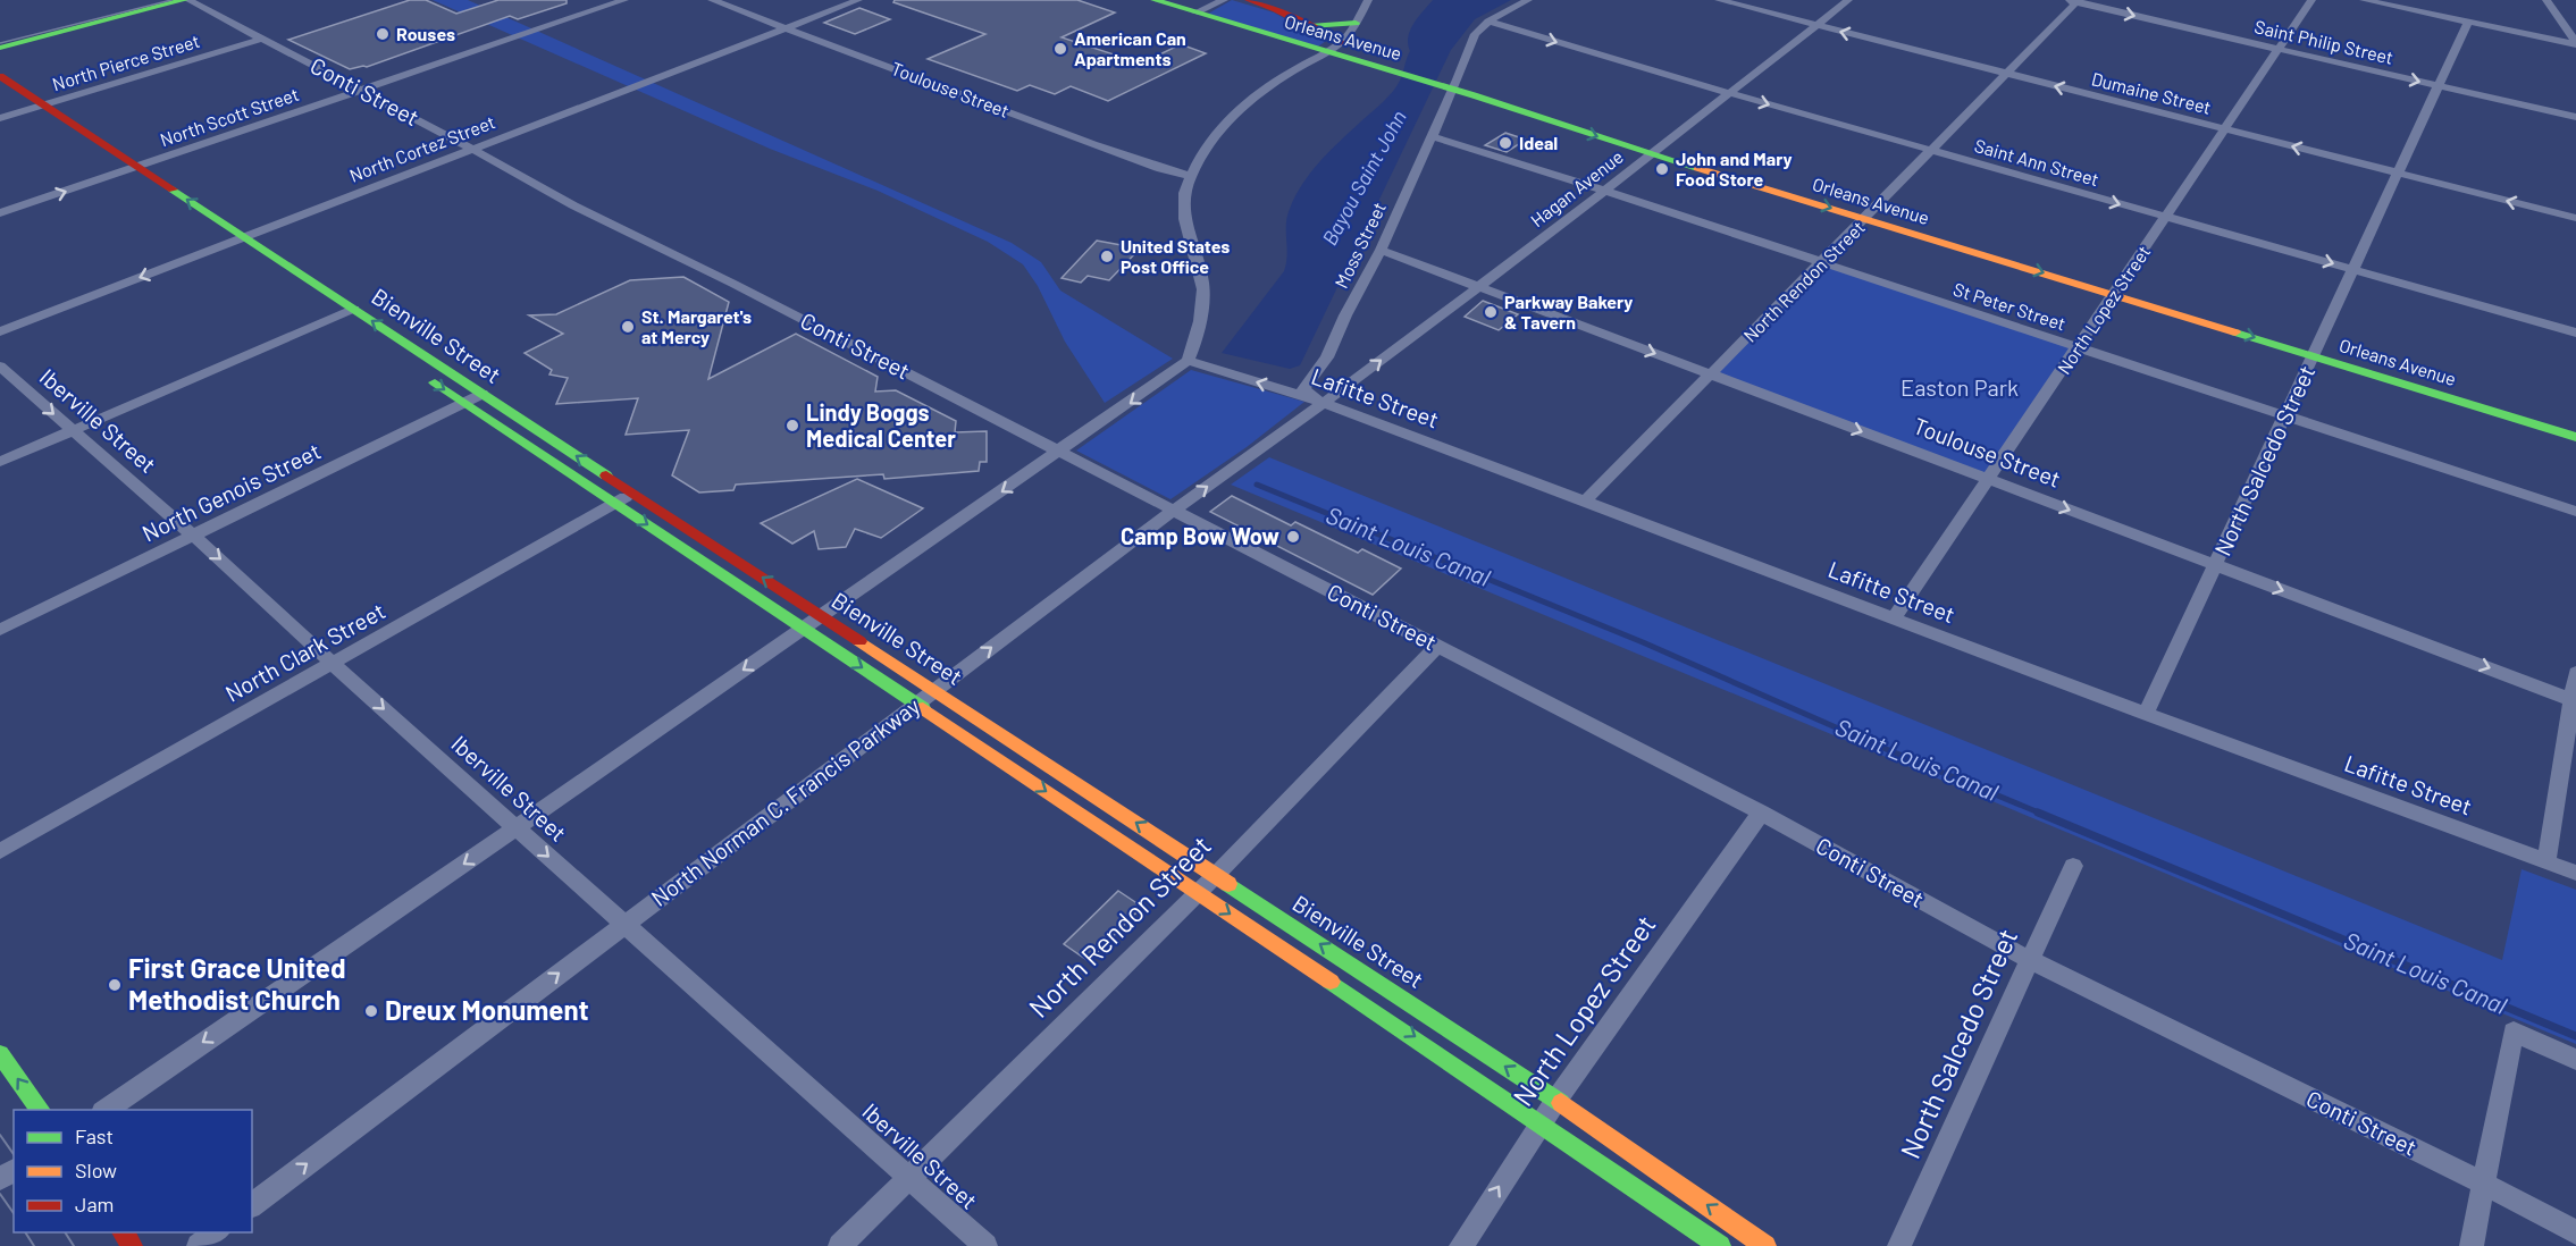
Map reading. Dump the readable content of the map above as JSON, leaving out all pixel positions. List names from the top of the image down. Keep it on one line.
{"streets":{"street":["Orleans Avenue","Saint Philip Street","North Pierce Street","Toulouse Street","Conti Street","Dumaine Street","North Scott Street","North Cortez Street","Saint Ann Street","Hagan Avenue","Moss Street","North Rendon Street","St Peter Street","North Lopez Street","Bienville Street","Lafitte Street","Iberville Street","North Salcedo Street","North Genois Street","North Clark Street","North Norman C. Francis Parkway"]},"crossings":[["Orleans Avenue","Hagan Avenue"],["Orleans Avenue","Moss Street"],["Orleans Avenue","North Rendon Street"],["Orleans Avenue","North Lopez Street"],["Orleans Avenue","North Salcedo Street"],["Saint Philip Street","North Rendon Street"],["Saint Philip Street","North Lopez Street"],["Saint Philip Street","North Salcedo Street"],["North Pierce Street","Conti Street"],["North Pierce Street","Bienville Street"],["Toulouse Street","North Cortez Street"],["Toulouse Street","Hagan Avenue"],["Toulouse Street","Moss Street"],["Toulouse Street","North Rendon Street"],["Toulouse Street","North Lopez Street"],["Toulouse Street","North Salcedo Street"],["Conti Street","North Scott Street"],["Conti Street","North Cortez Street"],["Conti Street","North Rendon Street"],["Conti Street","North Lopez Street"],["Conti Street","North Salcedo Street"],["Conti Street","North Norman C. Francis Parkway"],["Dumaine Street","Hagan Avenue"],["Dumaine Street","North Rendon Street"],["Dumaine Street","North Lopez Street"],["Dumaine Street","North Salcedo Street"],["North Scott Street","Bienville Street"],["North Cortez Street","Bienville Street"],["Saint Ann Street","Hagan Avenue"],["Saint Ann Street","Moss Street"],["Saint Ann Street","North Rendon Street"],["Saint Ann Street","North Lopez Street"],["Saint Ann Street","North Salcedo Street"],["Hagan Avenue","Moss Street"],["Hagan Avenue","St Peter Street"],["Hagan Avenue","Lafitte Street"],["Hagan Avenue","North Norman C. Francis Parkway"],["Moss Street","St Peter Street"],["Moss Street","Lafitte Street"],["Moss Street","North Norman C. Francis Parkway"],["North Rendon Street","St Peter Street"],["North Rendon Street","Bienville Street"],["North Rendon Street","Lafitte Street"],["North Rendon Street","Iberville Street"],["St Peter Street","North Lopez Street"],["St Peter Street","North Salcedo Street"],["North Lopez Street","Bienville Street"],["North Lopez Street","Lafitte Street"],["Bienville Street","North Genois Street"],["Bienville Street","North Clark Street"],["Bienville Street","North Norman C. Francis Parkway"],["Lafitte Street","North Salcedo Street"],["Lafitte Street","North Norman C. Francis Parkway"],["Iberville Street","North Genois Street"],["Iberville Street","North Clark Street"],["Iberville Street","North Norman C. Francis Parkway"]],"one_way":["Toulouse Street","Dumaine Street","Saint Ann Street","Iberville Street"],"water":["Bayou Saint John","Saint Louis Canal"],"parks":["Easton Park"],"places":["Rouses","American Can Apartments","Ideal","John and Mary Food Store","United States Post Office","Parkway Bakery & Tavern","St. Margaret's at Mercy","Lindy Boggs Medical Center","Camp Bow Wow","First Grace United Methodist Church","Dreux Monument"],"legend":["Fast","Slow","Jam"]}
